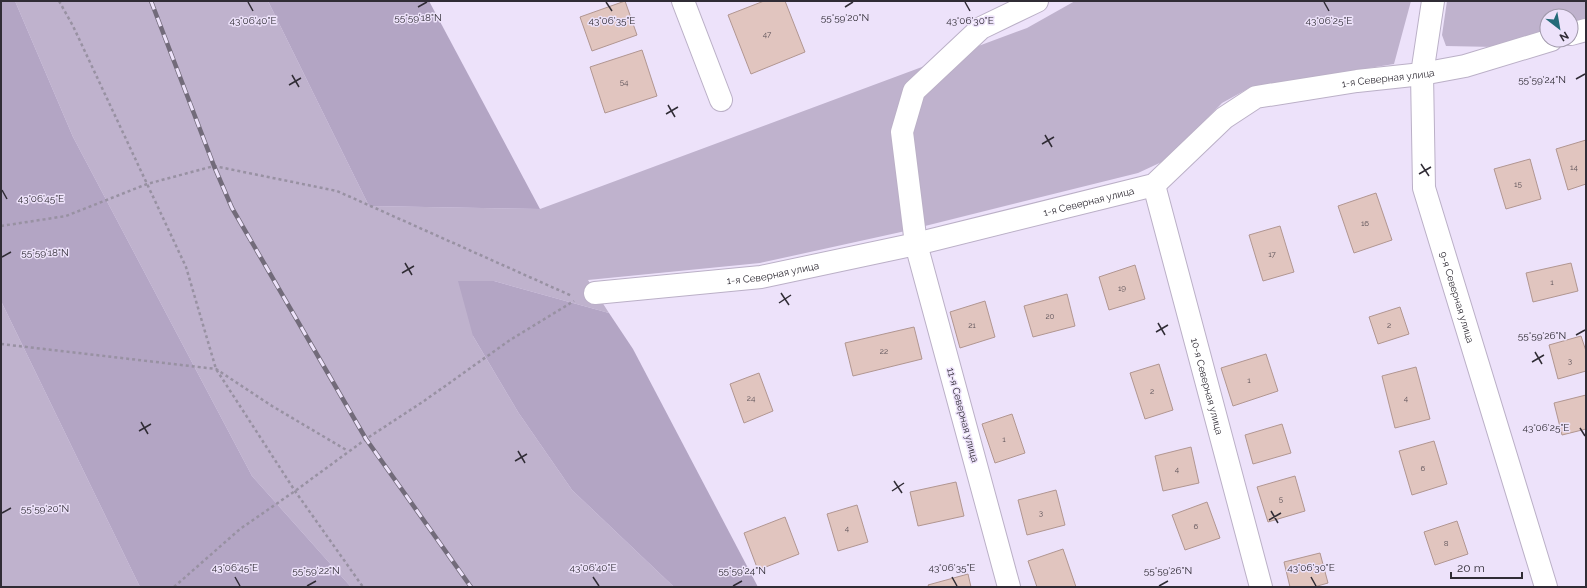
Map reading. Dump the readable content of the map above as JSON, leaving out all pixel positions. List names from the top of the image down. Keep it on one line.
{"streets":{"street":["1-я Северная улица","9-я Северная улица","10-я Северная улица","11-я Северная улица"]},"crossings":[["1-я Северная улица","9-я Северная улица"],["1-я Северная улица","10-я Северная улица"],["1-я Северная улица","11-я Северная улица"]],"house_numbers":["47","54","14","15","16","17","1","19","20","21","2","22","3","1","2","24","4","1","6","4","5","3","6","4","8"],"scale_bar":"20 m","north":"bottom right","coordinates":["55°59'18\"N","55°59'20\"N","43°06'40\"E","43°06'35\"E","43°06'30\"E","43°06'25\"E","55°59'24\"N","43°06'45\"E","55°59'26\"N","55°59'22\"N"]}
